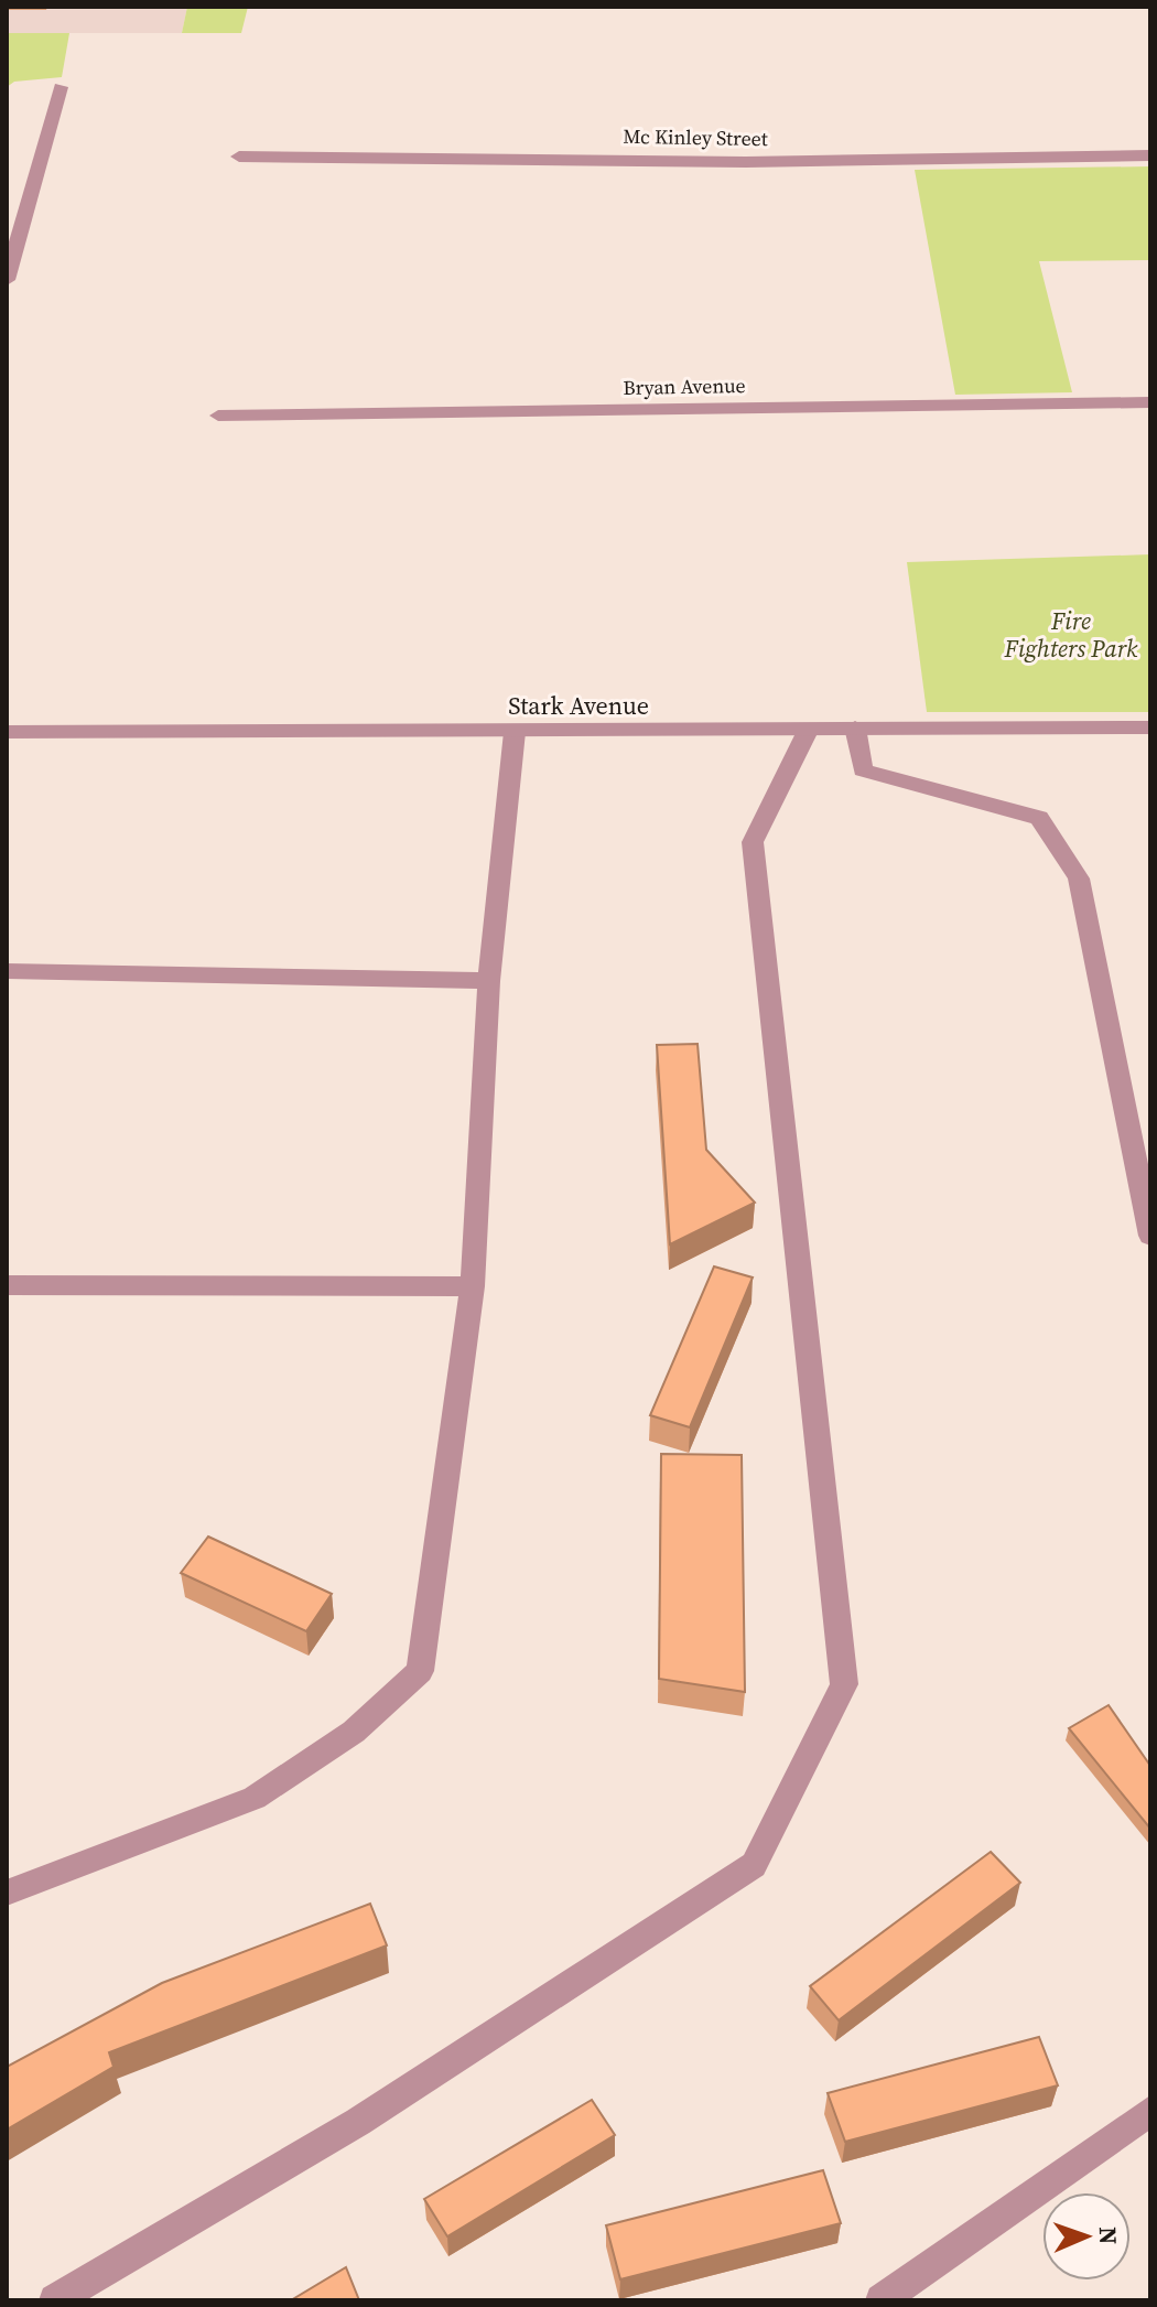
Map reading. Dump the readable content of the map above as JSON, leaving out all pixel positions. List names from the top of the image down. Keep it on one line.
{"streets":{"street":["Mc Kinley Street","Bryan Avenue","Stark Avenue"]},"parks":["Fire Fighters Park"],"north":"right"}
